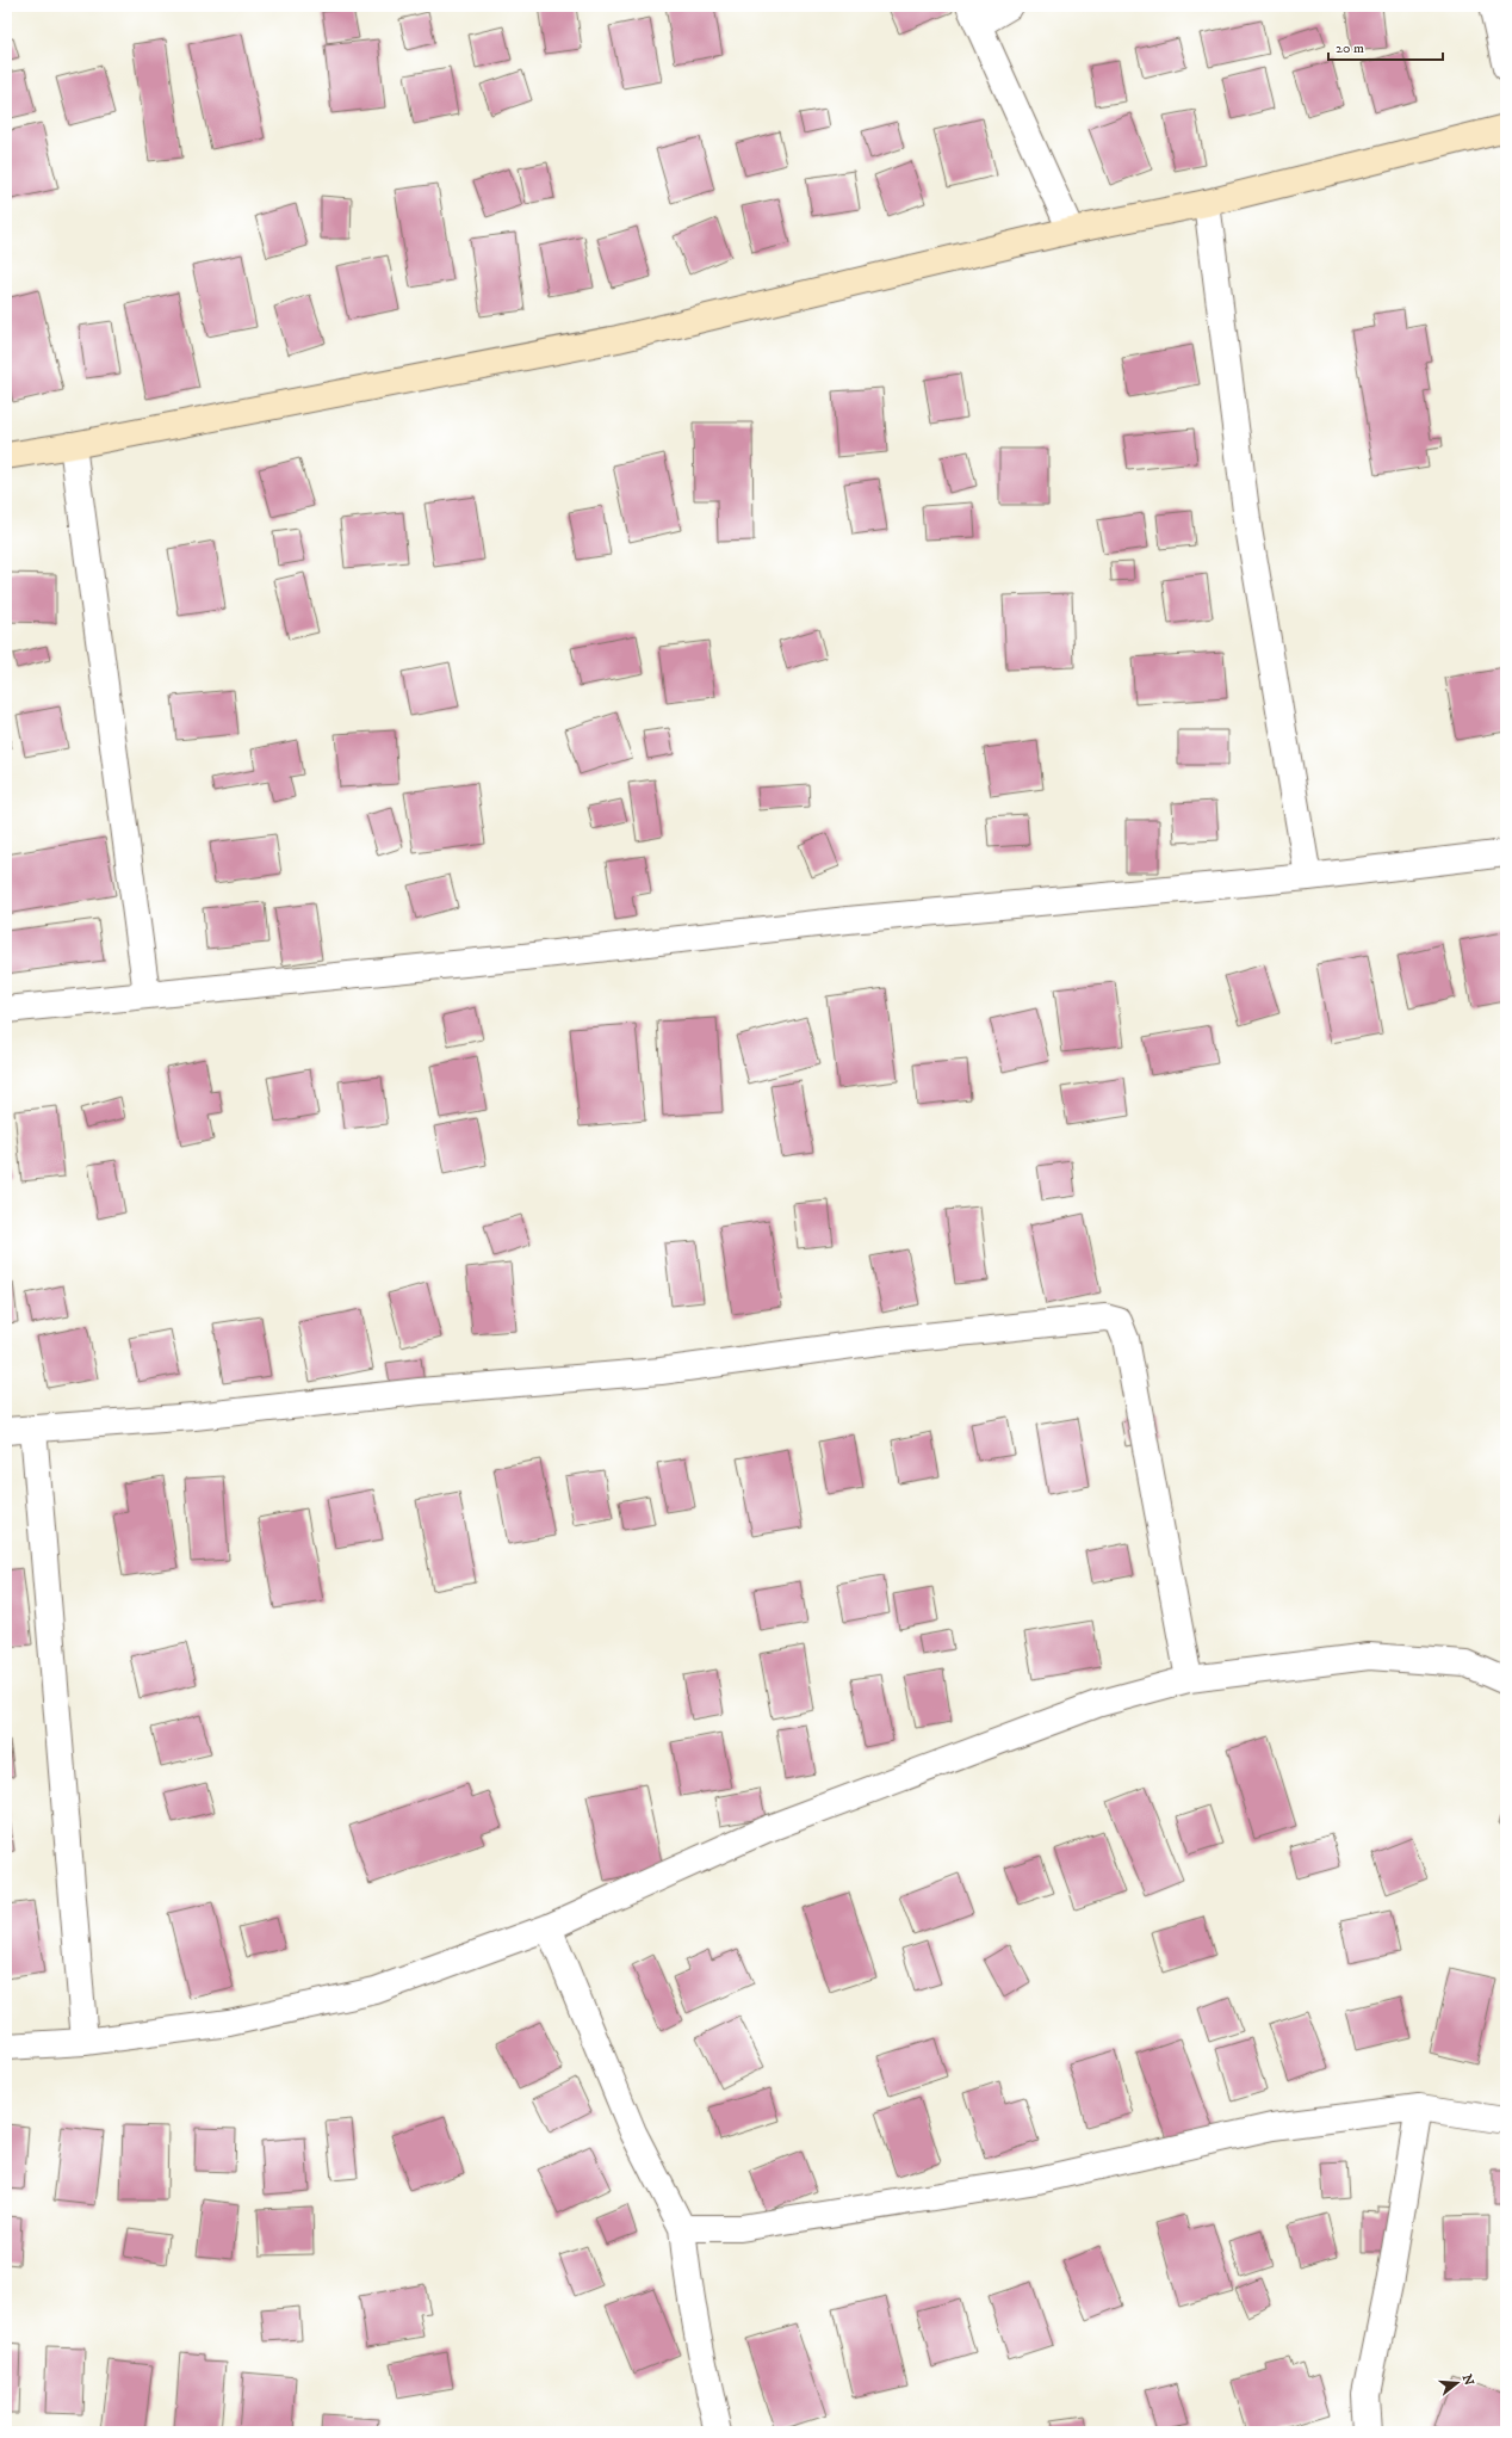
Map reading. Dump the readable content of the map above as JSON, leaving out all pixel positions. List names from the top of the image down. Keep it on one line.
{"scale_bar":"20 m","north":"right"}
